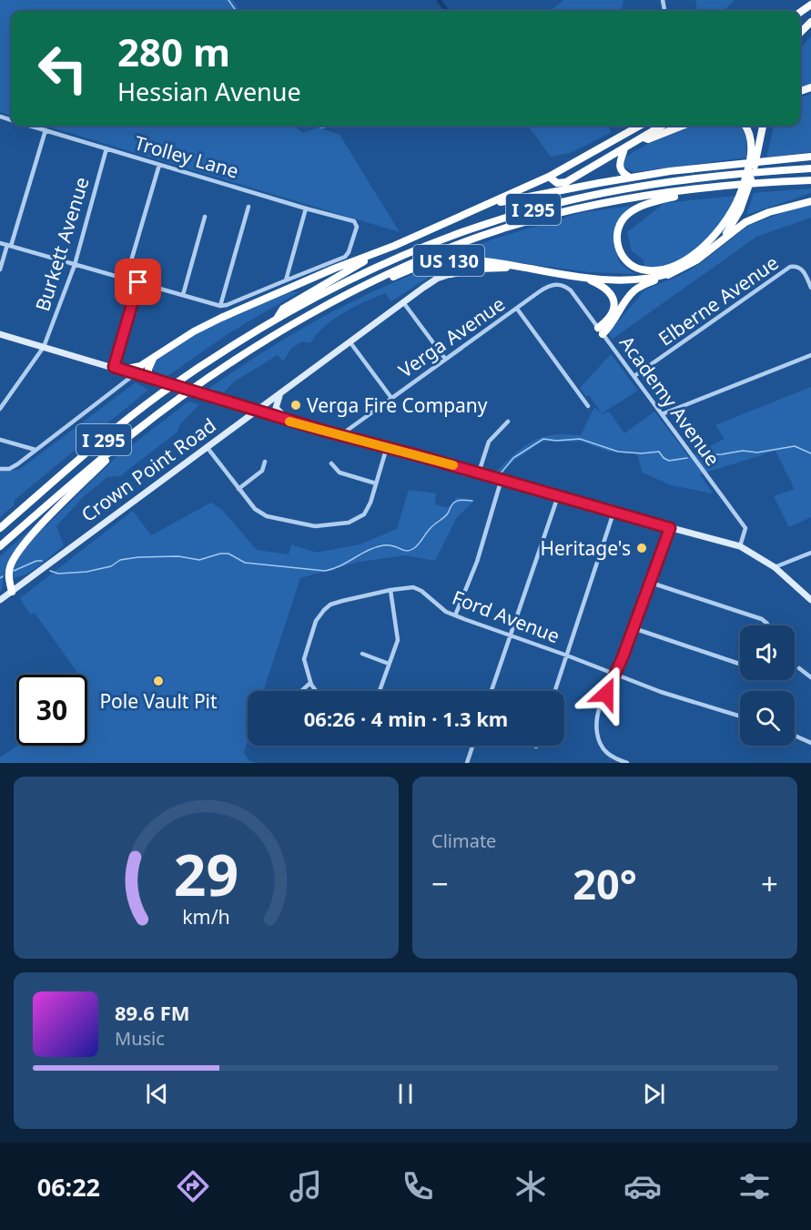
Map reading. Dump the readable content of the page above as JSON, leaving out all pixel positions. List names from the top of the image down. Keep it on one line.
{"streets":{"highway":["I 295","US 130"],"main road":["Crown Point Road"],"street":["Trolley Lane","Burkett Avenue","Elberne Avenue","Verga Avenue","Academy Avenue","Ford Avenue"]},"crossings":[["Trolley Lane","Burkett Avenue"],["I 295","US 130"],["Elberne Avenue","Academy Avenue"],["Verga Avenue","Academy Avenue"]],"places":["Verga Fire Company","Heritage's","Pole Vault Pit"],"page":{"turn":["280 m","Hessian Avenue"],"limit":"30","trip":"06:26 · 4 min · 1.3 km","tile":"Climate","heat":["−","20°","+"],"song":["89.6 FM","Music"],"tabs":"06:22","gauge":["29","km/h"]}}
